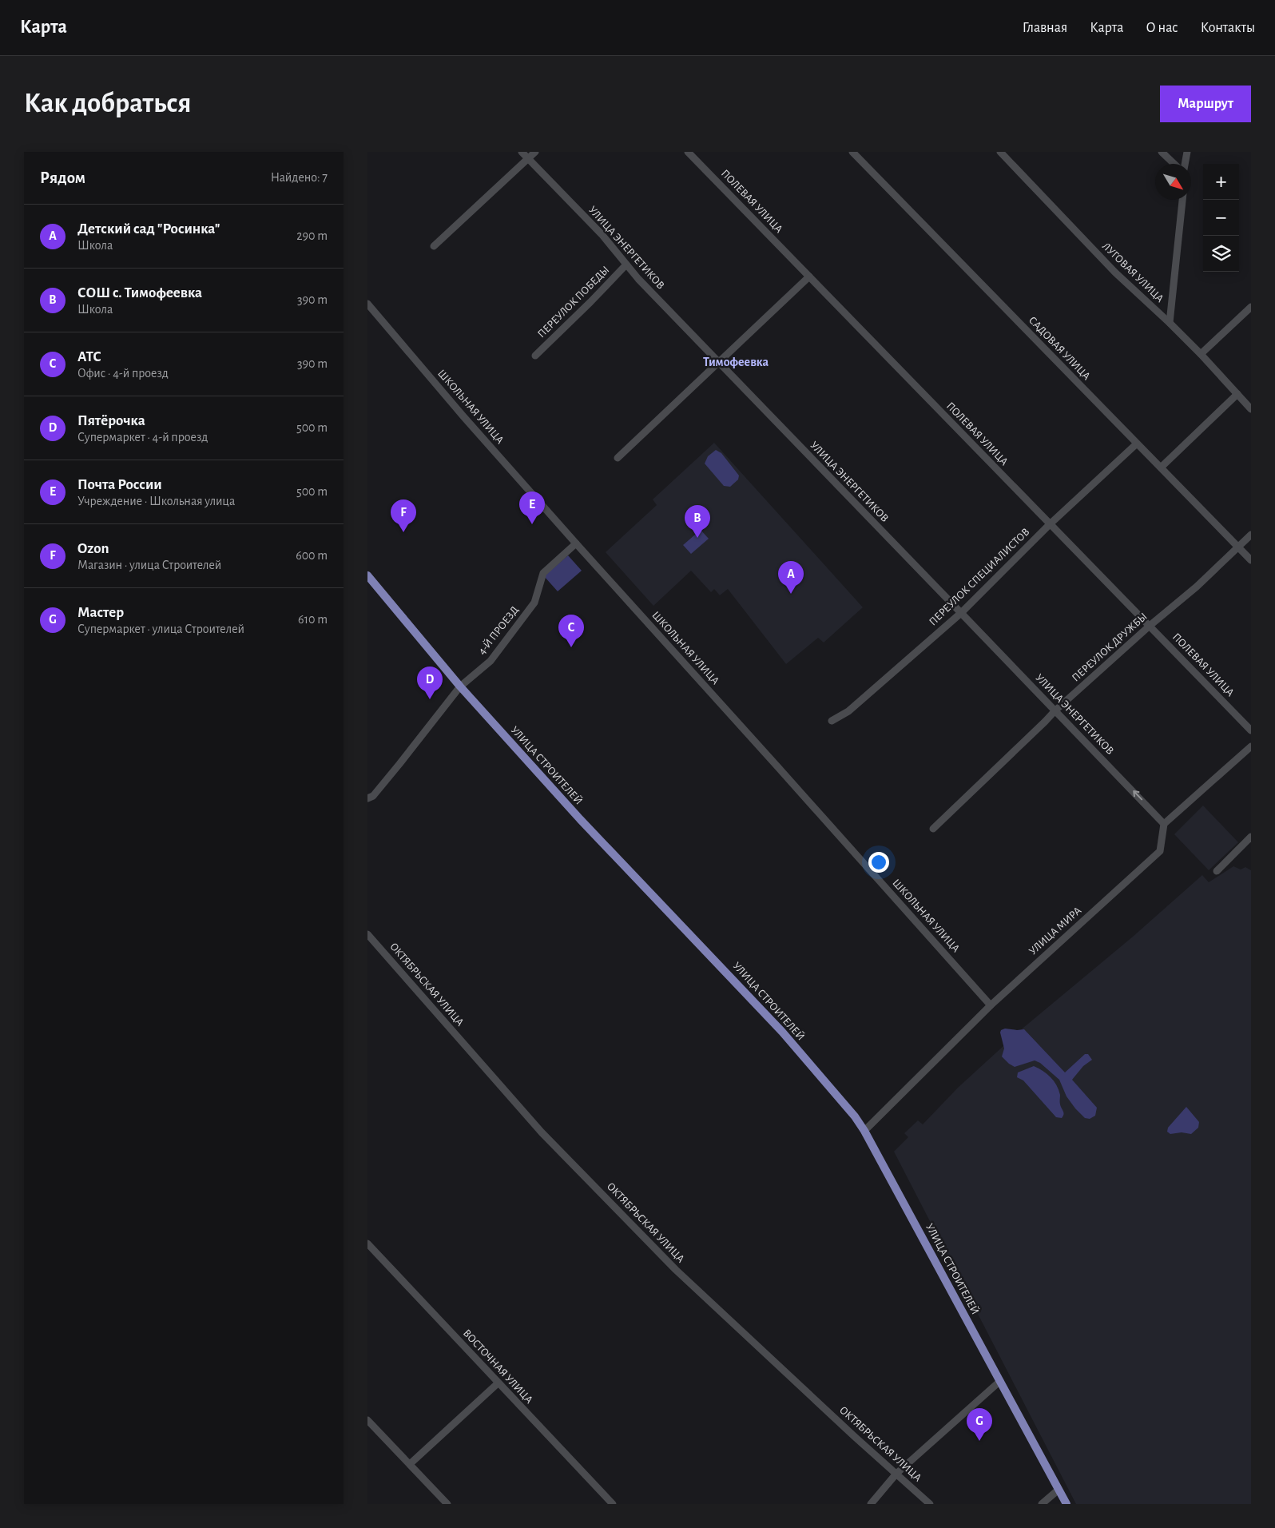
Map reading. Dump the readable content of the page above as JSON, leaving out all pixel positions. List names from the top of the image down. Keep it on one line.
{"streets":{"main road":["УЛИЦА СТРОИТЕЛЕЙ"],"street":["ПОЛЕВАЯ УЛИЦА","УЛИЦА ЭНЕРГЕТИКОВ","ЛУГОВАЯ УЛИЦА","ПЕРЕУЛОК ПОБЕДЫ","САДОВАЯ УЛИЦА","ШКОЛЬНАЯ УЛИЦА","ПЕРЕУЛОК СПЕЦИАЛИСТОВ","4-Й ПРОЕЗД","ПЕРЕУЛОК ДРУЖБЫ","УЛИЦА МИРА","ОКТЯБРЬСКАЯ УЛИЦА","ВОСТОЧНАЯ УЛИЦА"]},"crossings":[["ПОЛЕВАЯ УЛИЦА","ПЕРЕУЛОК СПЕЦИАЛИСТОВ"],["ПОЛЕВАЯ УЛИЦА","ПЕРЕУЛОК ДРУЖБЫ"],["УЛИЦА ЭНЕРГЕТИКОВ","ПЕРЕУЛОК ПОБЕДЫ"],["УЛИЦА ЭНЕРГЕТИКОВ","ПЕРЕУЛОК СПЕЦИАЛИСТОВ"],["УЛИЦА ЭНЕРГЕТИКОВ","ПЕРЕУЛОК ДРУЖБЫ"],["УЛИЦА ЭНЕРГЕТИКОВ","УЛИЦА МИРА"],["САДОВАЯ УЛИЦА","ПЕРЕУЛОК СПЕЦИАЛИСТОВ"],["САДОВАЯ УЛИЦА","ПЕРЕУЛОК ДРУЖБЫ"],["ШКОЛЬНАЯ УЛИЦА","4-Й ПРОЕЗД"],["ШКОЛЬНАЯ УЛИЦА","УЛИЦА МИРА"],["4-Й ПРОЕЗД","УЛИЦА СТРОИТЕЛЕЙ"],["УЛИЦА СТРОИТЕЛЕЙ","УЛИЦА МИРА"]],"districts":["Тимофеевка"],"north":"bottom right","page":{"header":"Карта","nav":["Главная","Карта","О нас","Контакты"],"buttons":"Маршрут","title":"Как добраться","heading":["Рядом","Найдено: 7"],"map_buttons":["+","−"],"list":[{"mark":"A","name":"Детский сад \"Росинка\"","note":"Школа","value":"290 m"},{"mark":"B","name":"СОШ с. Тимофеевка","note":"Школа","value":"390 m"},{"mark":"C","name":"АТС","note":"Офис · 4-й проезд","value":"390 m"},{"mark":"D","name":"Пятёрочка","note":"Супермаркет · 4-й проезд","value":"500 m"},{"mark":"E","name":"Почта России","note":"Учреждение · Школьная улица","value":"500 m"},{"mark":"F","name":"Ozon","note":"Магазин · улица Строителей","value":"600 m"},{"mark":"G","name":"Мастер","note":"Супермаркет · улица Строителей","value":"610 m"}],"pins":["E","F","B","A","C","D","G"]}}
